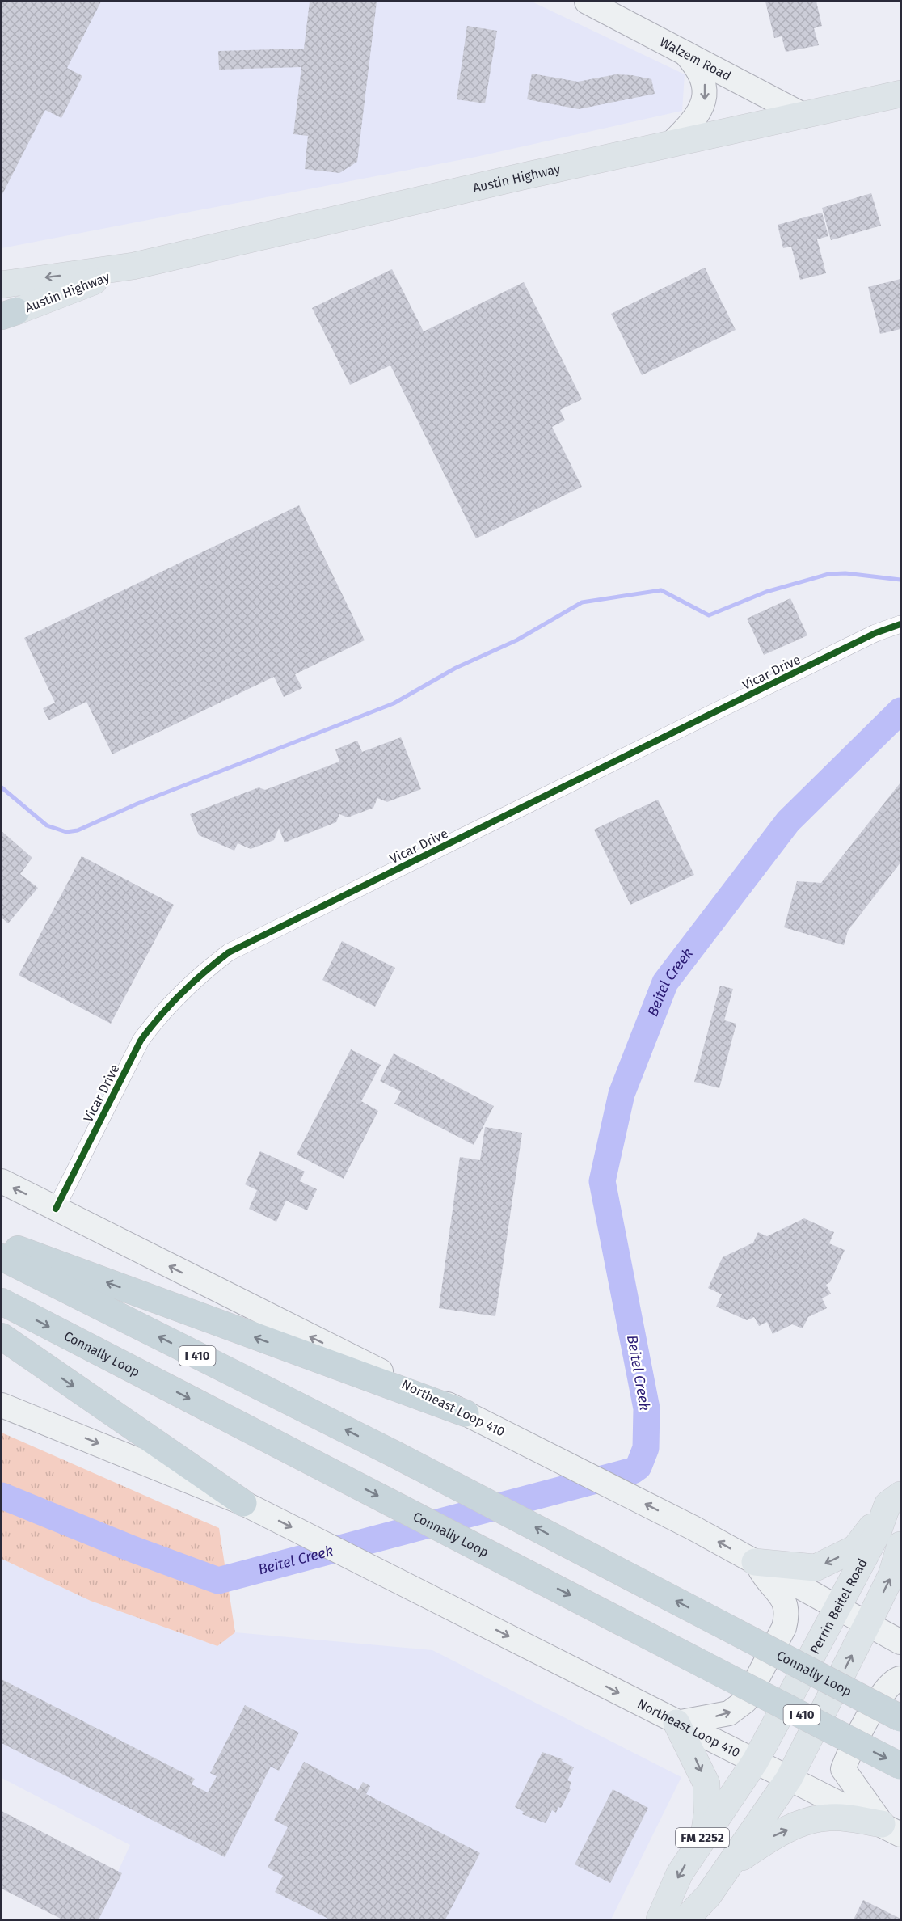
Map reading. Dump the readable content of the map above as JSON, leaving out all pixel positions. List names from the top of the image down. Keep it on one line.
{"streets":{"highway":["Connally Loop","I 410"],"main road":["Walzem Road","Austin Highway","Northeast Loop 410","Perrin Beitel Road","FM 2252"],"street":["Vicar Drive"]},"crossings":[["Walzem Road","Austin Highway"],["Vicar Drive","Northeast Loop 410"],["Northeast Loop 410","Perrin Beitel Road"],["Northeast Loop 410","FM 2252"]],"water":["Beitel Creek"]}
